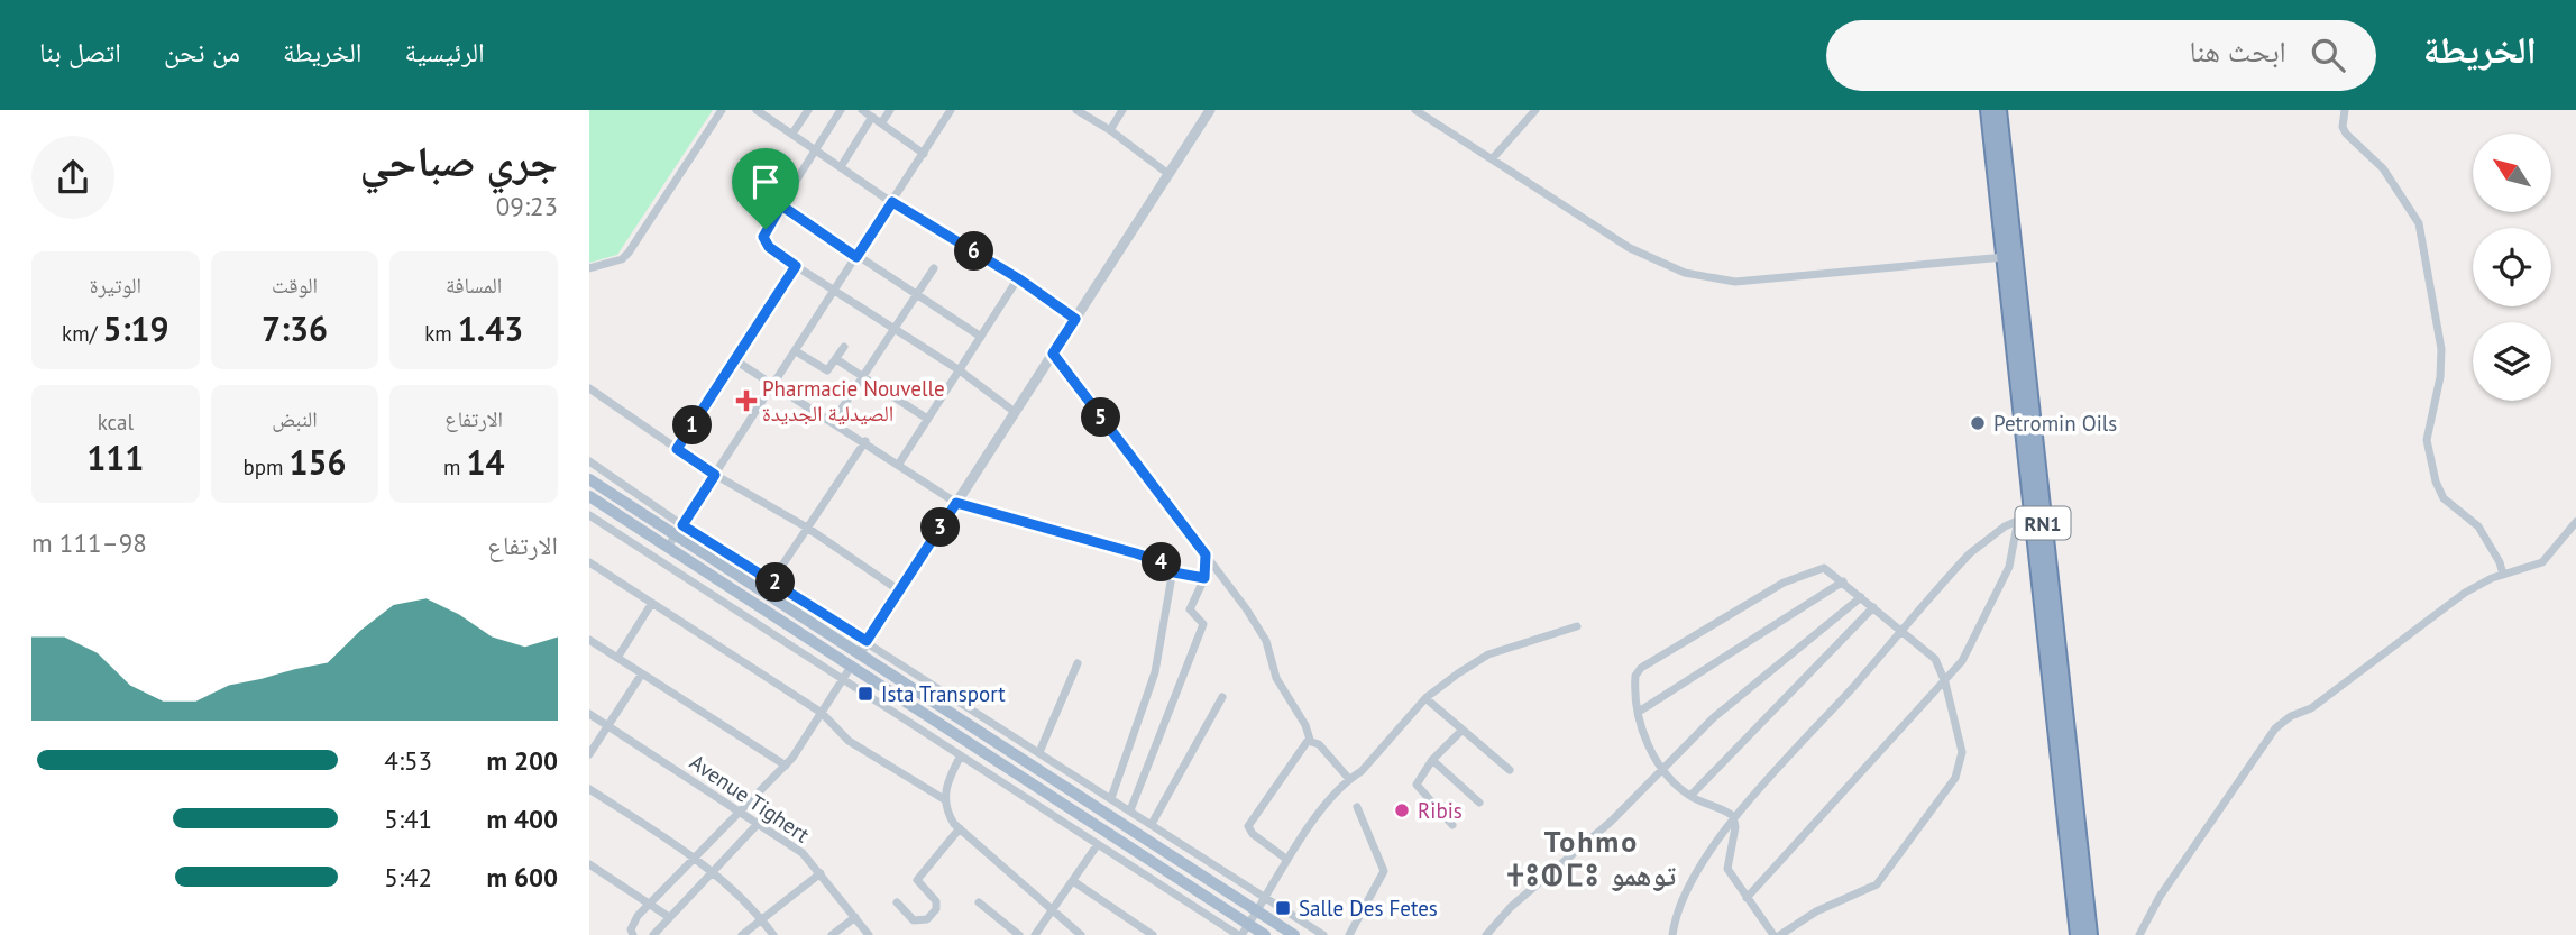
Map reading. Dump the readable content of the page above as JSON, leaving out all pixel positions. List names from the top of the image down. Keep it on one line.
{"streets":{"highway":["RN1"],"street":["Avenue Tighert"]},"districts":["Tohmo ⵜⵓⵀⵎⵓ توهمو"],"places":{"health":["Pharmacie Nouvelle الصيدلية الجديدة"],"other":["Petromin Oils","Ribis"],"transit":["Ista Transport","Salle Des Fetes"]},"north":"top left","page":{"header":"الخريطة","search":"ابحث هنا","nav":["الرئيسية","الخريطة","من نحن","اتصل بنا"],"heading":["جري صباحي","09:23"],"pins":["6","5","1","3","4","2"],"stats":[["المسافة","1.43 km"],["الوقت","7:36"],["الوتيرة","5:19 /km"],["الارتفاع","14 m"],["النبض","156 bpm"],["kcal","111"]],"chart":["الارتفاع","98–111 m"],"list":[{"name":"200 m","note":"4:53"},{"name":"400 m","note":"5:41"},{"name":"600 m","note":"5:42"}]}}
